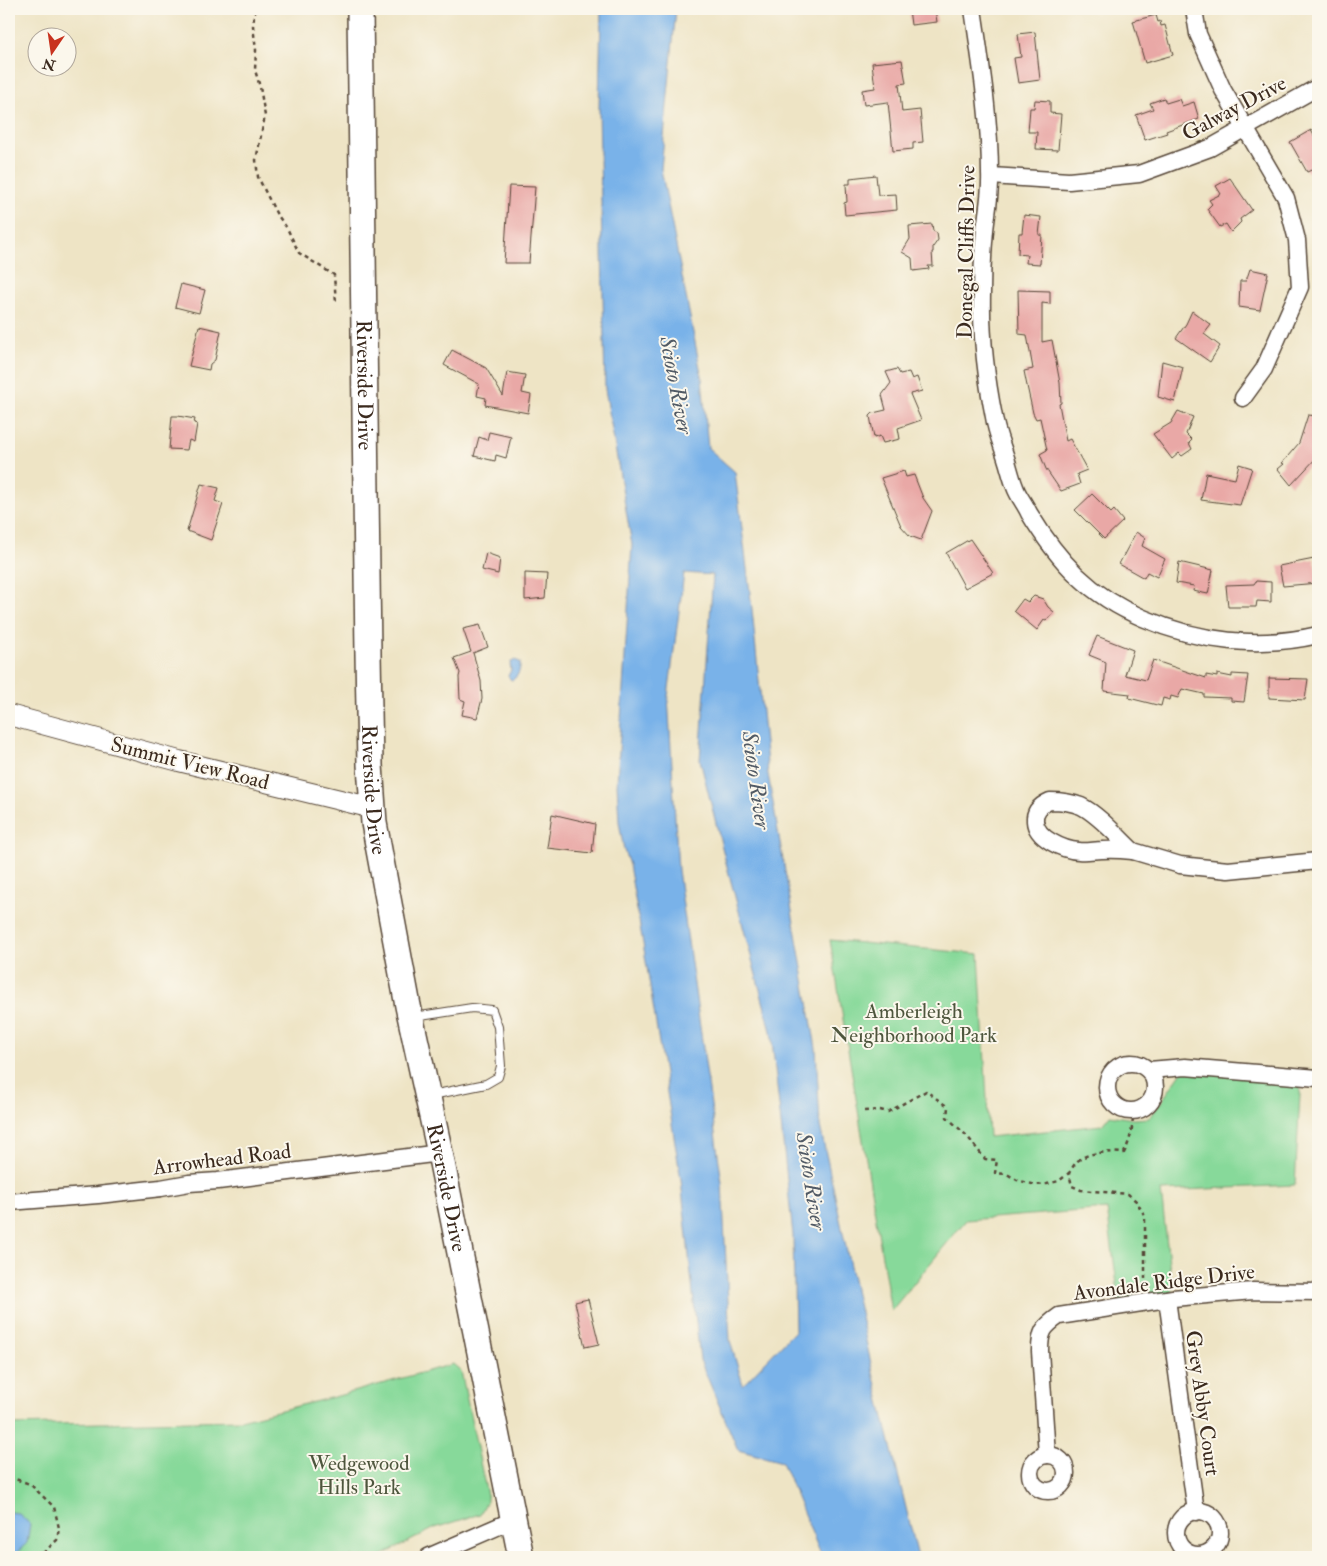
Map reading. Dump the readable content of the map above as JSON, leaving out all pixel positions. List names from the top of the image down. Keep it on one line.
{"streets":{"main road":["Riverside Drive"],"street":["Galway Drive","Donegal Cliffs Drive","Summit View Road","Arrowhead Road","Avondale Ridge Drive","Grey Abby Court"]},"crossings":[["Galway Drive","Donegal Cliffs Drive"],["Riverside Drive","Summit View Road"],["Riverside Drive","Arrowhead Road"],["Avondale Ridge Drive","Grey Abby Court"]],"water":["Scioto River"],"parks":["Amberleigh Neighborhood Park","Wedgewood Hills Park"],"north":"bottom"}
